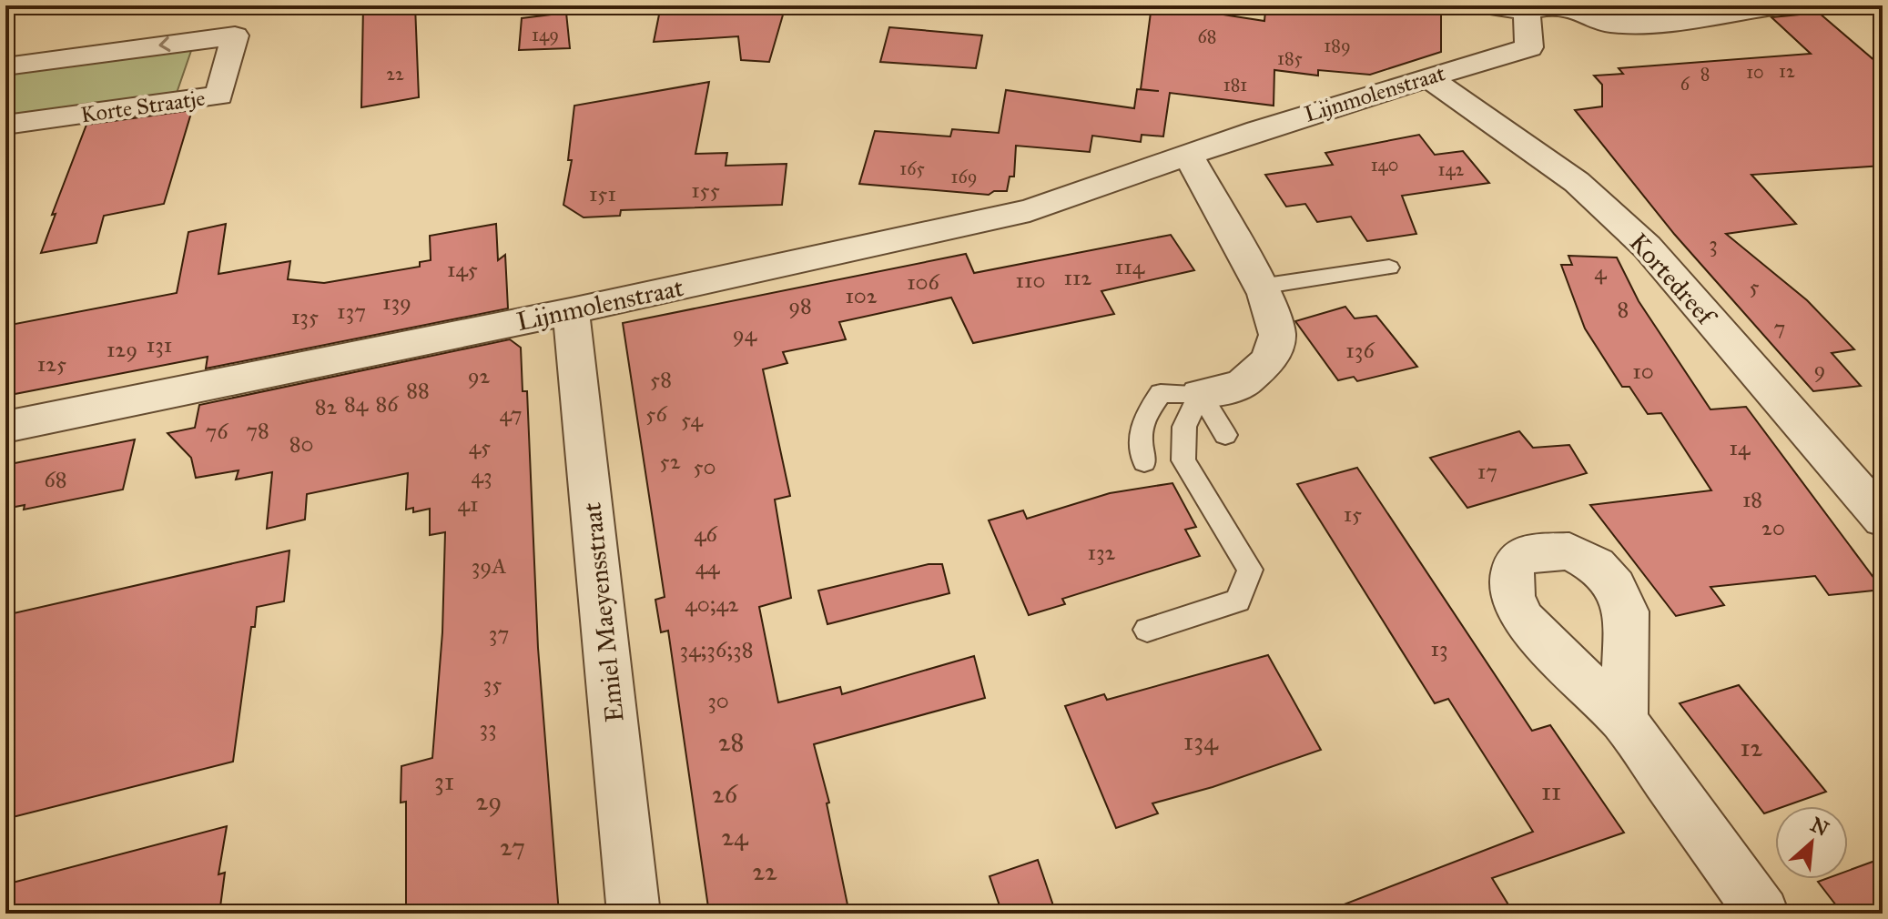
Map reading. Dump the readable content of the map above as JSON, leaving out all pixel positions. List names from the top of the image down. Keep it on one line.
{"streets":{"street":["Lijnmolenstraat","Korte Straatje","Kortedreef","Emiel Maeyensstraat"]},"crossings":[["Lijnmolenstraat","Kortedreef"],["Lijnmolenstraat","Emiel Maeyensstraat"]],"house_numbers":["149","68","189","185","12","10","22","8","6","181","140","165","142","169","155","151","3","114","145","4","112","110","106","5","102","139","98","8","137","135","7","94","131","129","136","125","9","10","92","58","88","84","86","82","47","56","54","78","76","80","45","14","52","50","17","43","68","18","41","15","20","46","132","39A","44","40;42","37","13","34;36;38","35","30","33","134","28","12","31","11","26","29","24","27","22"],"north":"top right"}
